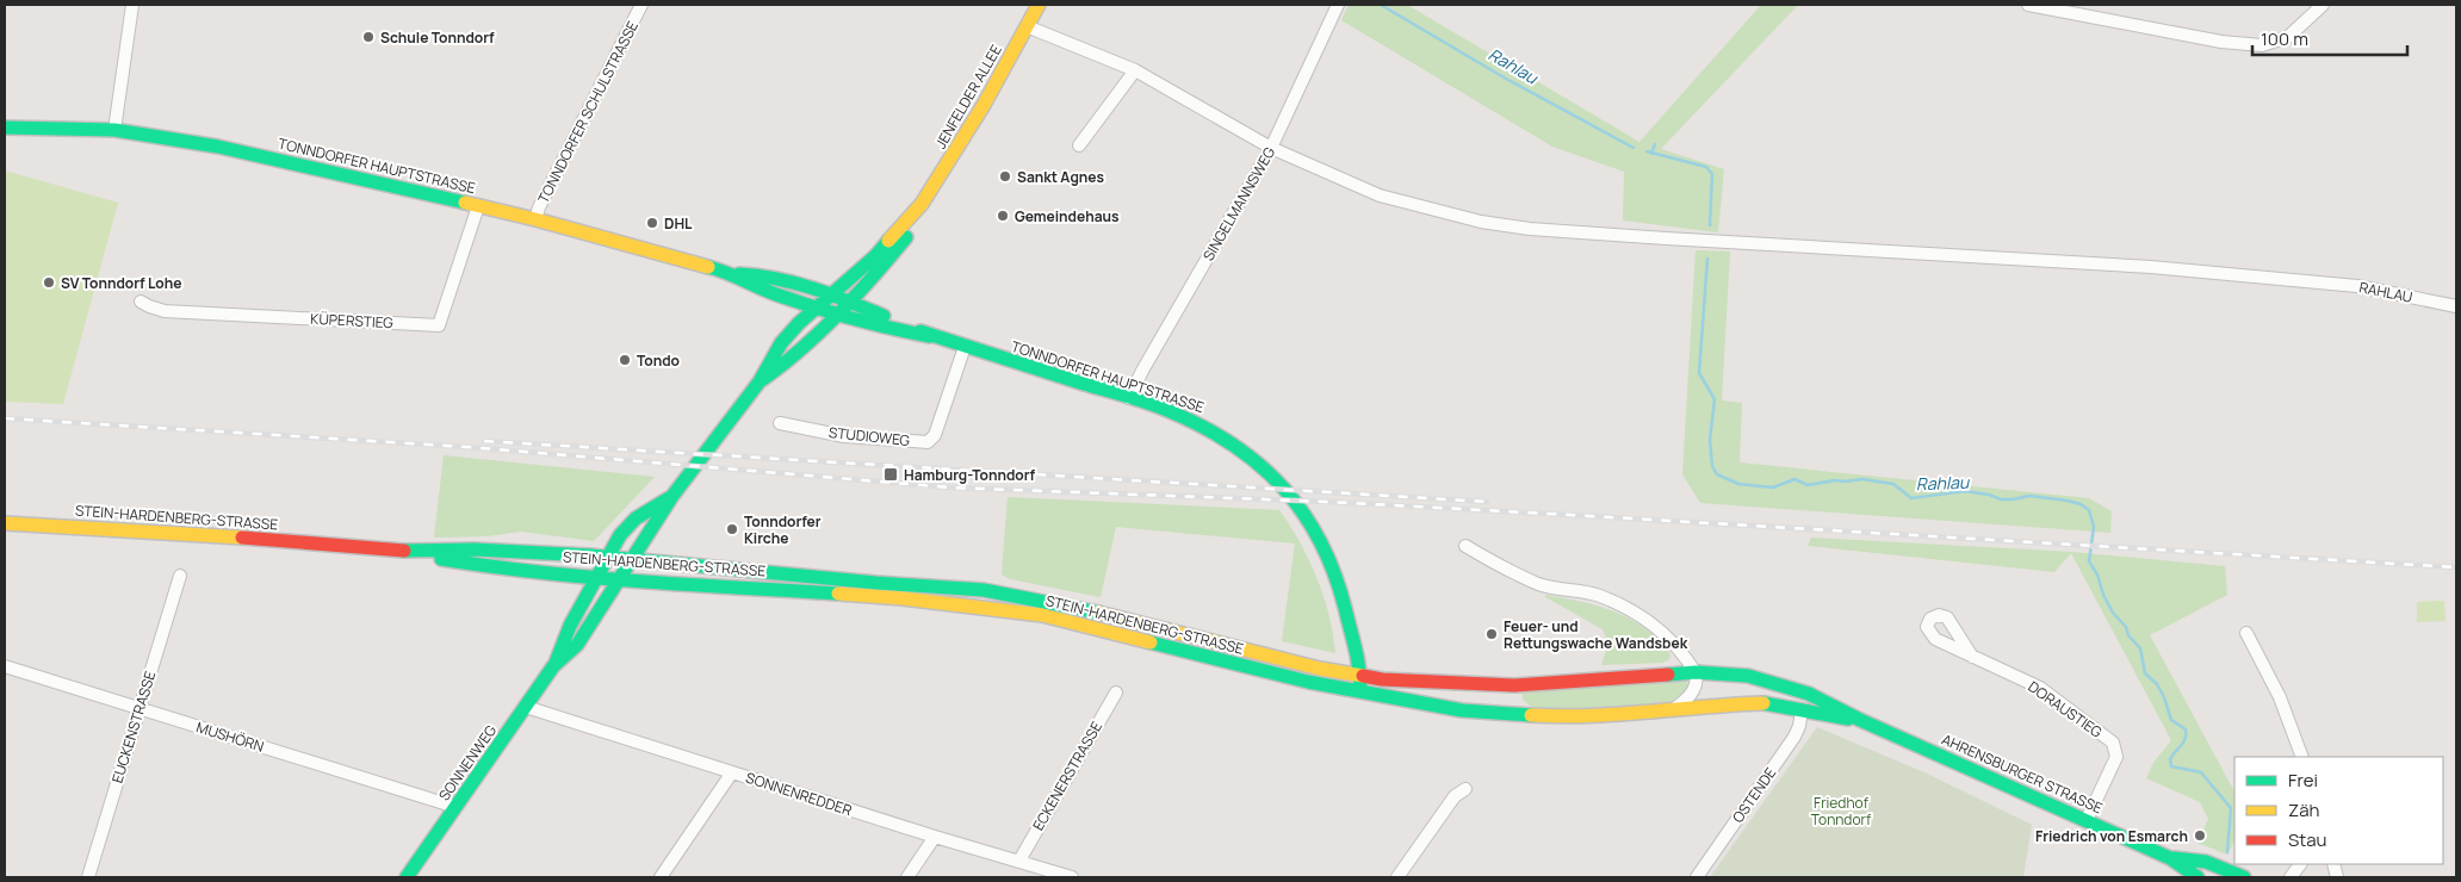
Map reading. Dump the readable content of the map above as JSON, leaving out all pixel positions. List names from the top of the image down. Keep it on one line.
{"streets":{"main road":["JENFELDER ALLEE","TONNDORFER HAUPTSTRASSE","STEIN-HARDENBERG-STRASSE","SONNENWEG","AHRENSBURGER STRASSE"],"street":["TONNDORFER SCHULSTRASSE","SINGELMANNSWEG","RAHLAU","KÜPERSTIEG","STUDIOWEG","DORAUSTIEG","EUCKENSTRASSE","MUSHÖRN","ECKENERSTRASSE","SONNENREDDER","OSTENDE"]},"crossings":[["JENFELDER ALLEE","TONNDORFER HAUPTSTRASSE"],["JENFELDER ALLEE","RAHLAU"],["JENFELDER ALLEE","SONNENWEG"],["TONNDORFER SCHULSTRASSE","TONNDORFER HAUPTSTRASSE"],["TONNDORFER HAUPTSTRASSE","SINGELMANNSWEG"],["TONNDORFER HAUPTSTRASSE","KÜPERSTIEG"],["TONNDORFER HAUPTSTRASSE","STUDIOWEG"],["TONNDORFER HAUPTSTRASSE","STEIN-HARDENBERG-STRASSE"],["TONNDORFER HAUPTSTRASSE","SONNENWEG"],["SINGELMANNSWEG","RAHLAU"],["STEIN-HARDENBERG-STRASSE","SONNENWEG"],["STEIN-HARDENBERG-STRASSE","AHRENSBURGER STRASSE"],["STEIN-HARDENBERG-STRASSE","OSTENDE"],["DORAUSTIEG","AHRENSBURGER STRASSE"],["EUCKENSTRASSE","MUSHÖRN"],["MUSHÖRN","SONNENWEG"],["SONNENWEG","SONNENREDDER"],["ECKENERSTRASSE","SONNENREDDER"]],"water":["Rahlau"],"parks":["Friedhof Tonndorf"],"places":{"other":["Schule Tonndorf","Sankt Agnes","Gemeindehaus","DHL","SV Tonndorf Lohe","Tondo","Tonndorfer Kirche","Feuer- und Rettungswache Wandsbek","Friedrich von Esmarch"],"transit":["Hamburg-Tonndorf"]},"legend":["Frei","Zäh","Stau"],"scale_bar":"100 m"}
